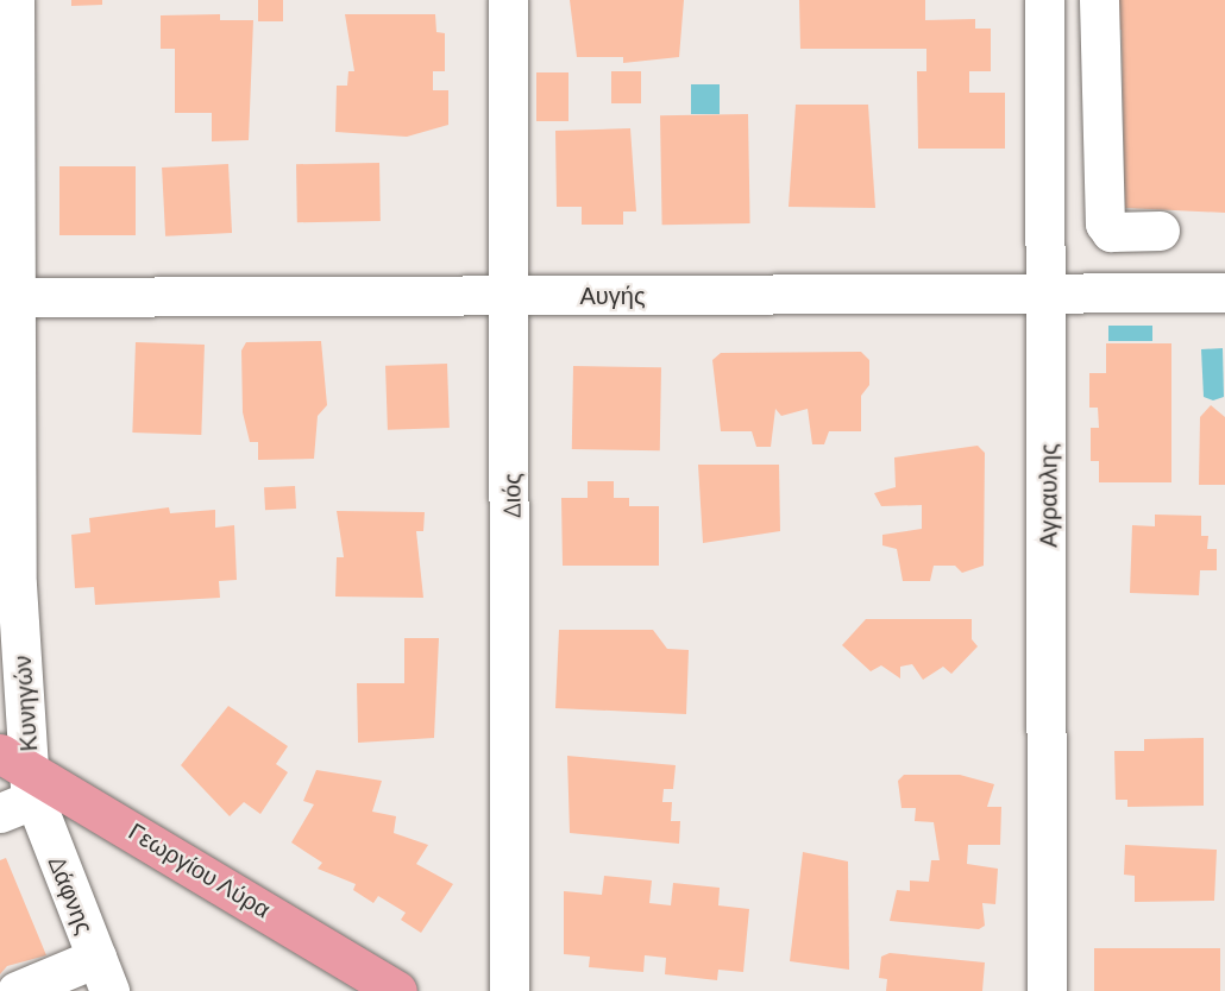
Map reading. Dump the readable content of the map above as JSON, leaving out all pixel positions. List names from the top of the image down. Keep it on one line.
{"streets":{"main road":["Γεωργίου Λύρα"],"street":["Αυγής","Διός","Αγραυλης","Κυνηγών","Δάφνης"]},"crossings":[["Αυγής","Διός"],["Αυγής","Αγραυλης"],["Αυγής","Κυνηγών"],["Κυνηγών","Γεωργίου Λύρα"],["Κυνηγών","Δάφνης"],["Γεωργίου Λύρα","Δάφνης"]]}
